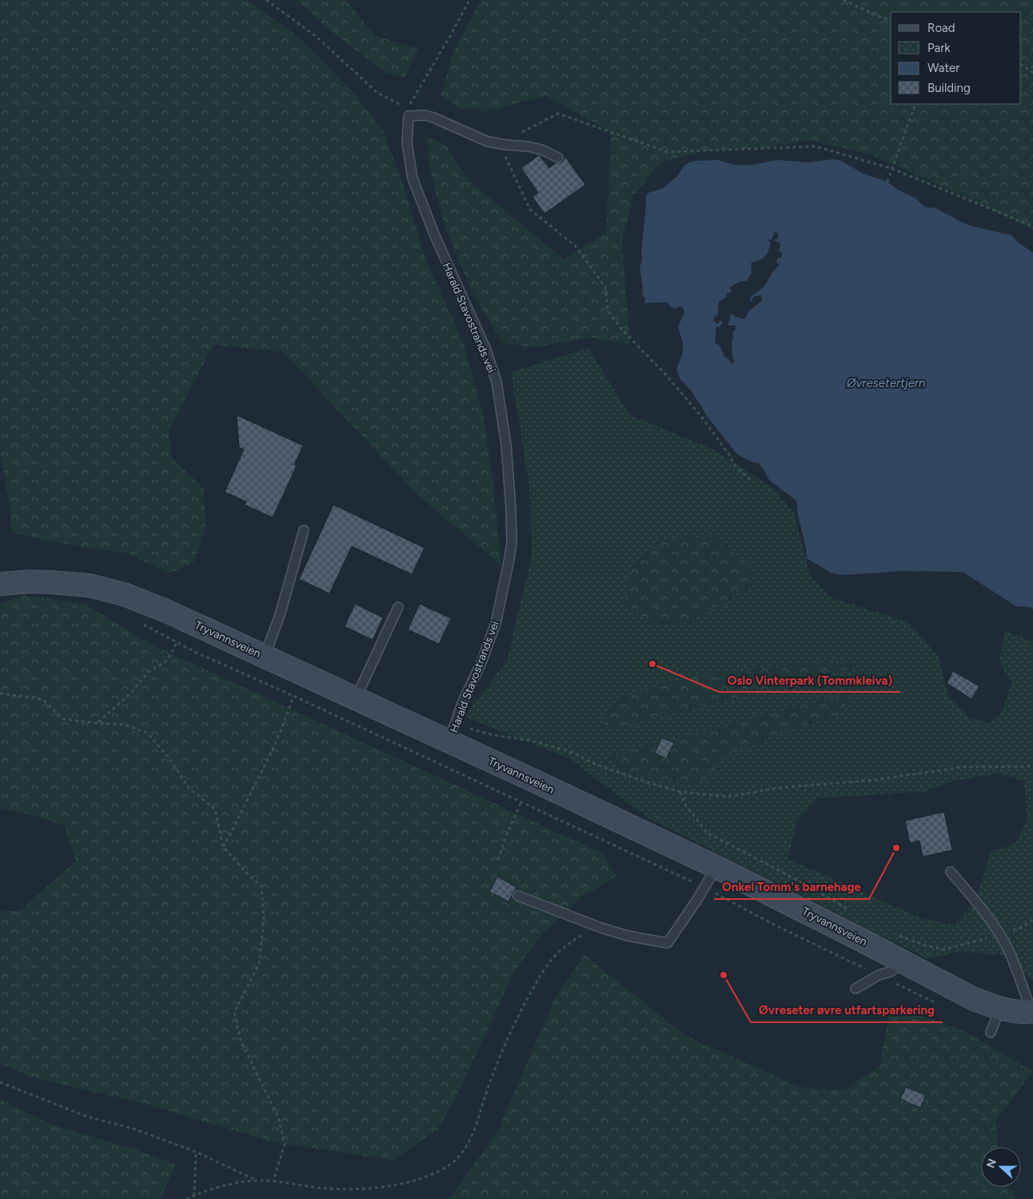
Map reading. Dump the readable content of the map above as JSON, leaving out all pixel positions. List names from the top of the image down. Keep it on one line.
{"streets":{"street":["Tryvannsveien"],"lane":["Harald Stavostrands vei"]},"crossings":[["Harald Stavostrands vei","Tryvannsveien"]],"water":["Øvresetertjern"],"places":["Oslo Vinterpark (Tommkleiva)","Onkel Tomm's barnehage","Øvreseter øvre utfartsparkering"],"legend":["Road","Park","Water","Building"],"north":"left"}
